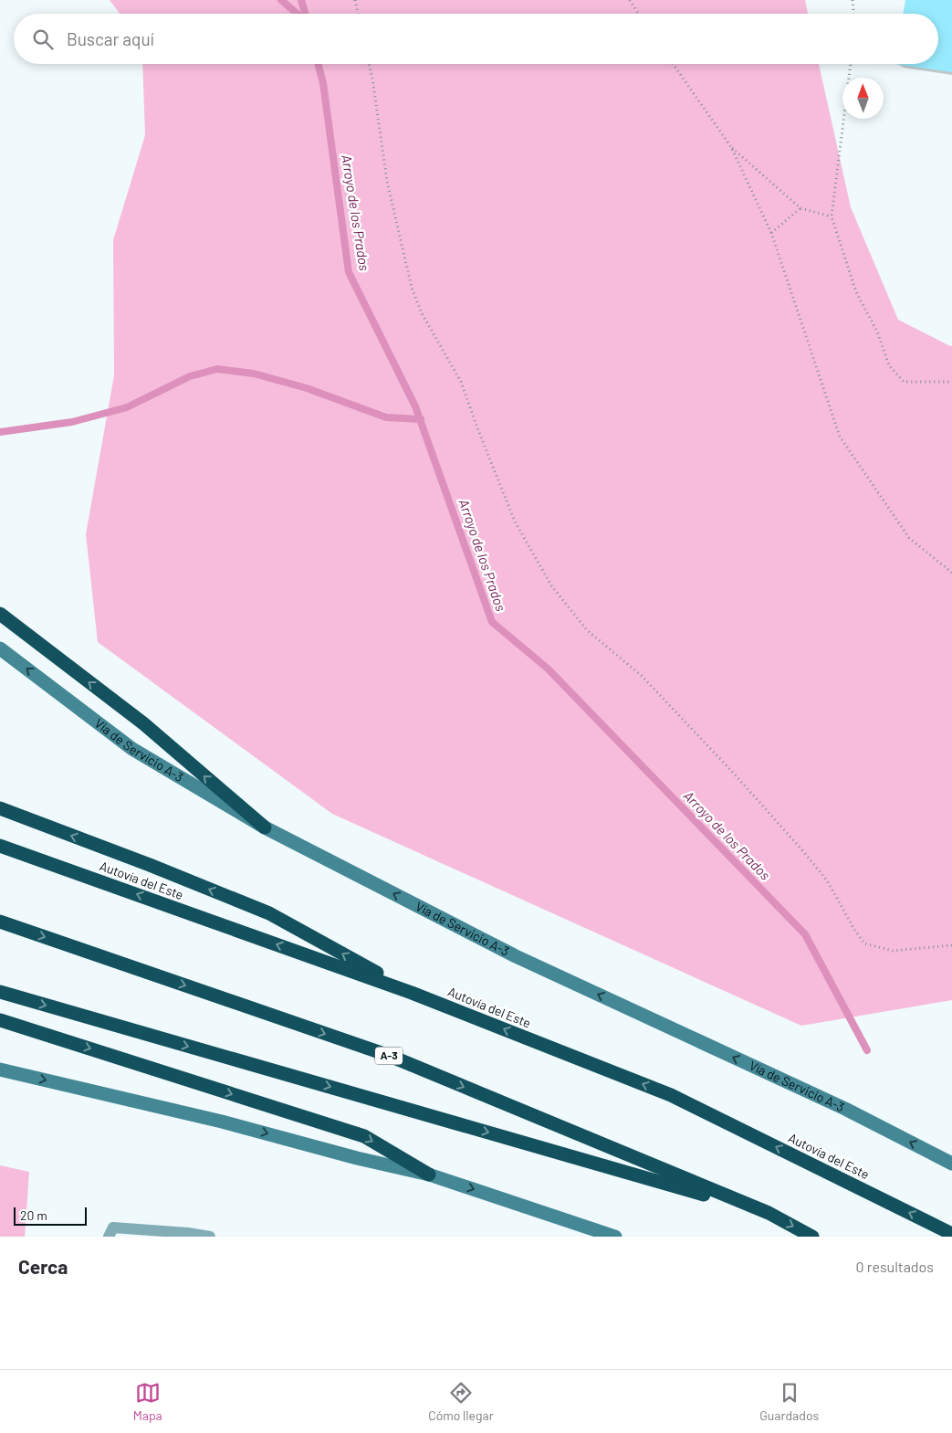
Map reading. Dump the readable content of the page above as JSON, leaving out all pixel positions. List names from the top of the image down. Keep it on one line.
{"streets":{"highway":["Autovía del Este","A-3"],"main road":["Vía de Servicio A-3"]},"one_way":["Vía de Servicio A-3"],"water":["Arroyo de los Prados"],"scale_bar":"20 m","north":"top","page":{"search":"Buscar aquí","scale":"20 m","heading":["Cerca","0 resultados"],"nav":["Mapa","Cómo llegar","Guardados"]}}
